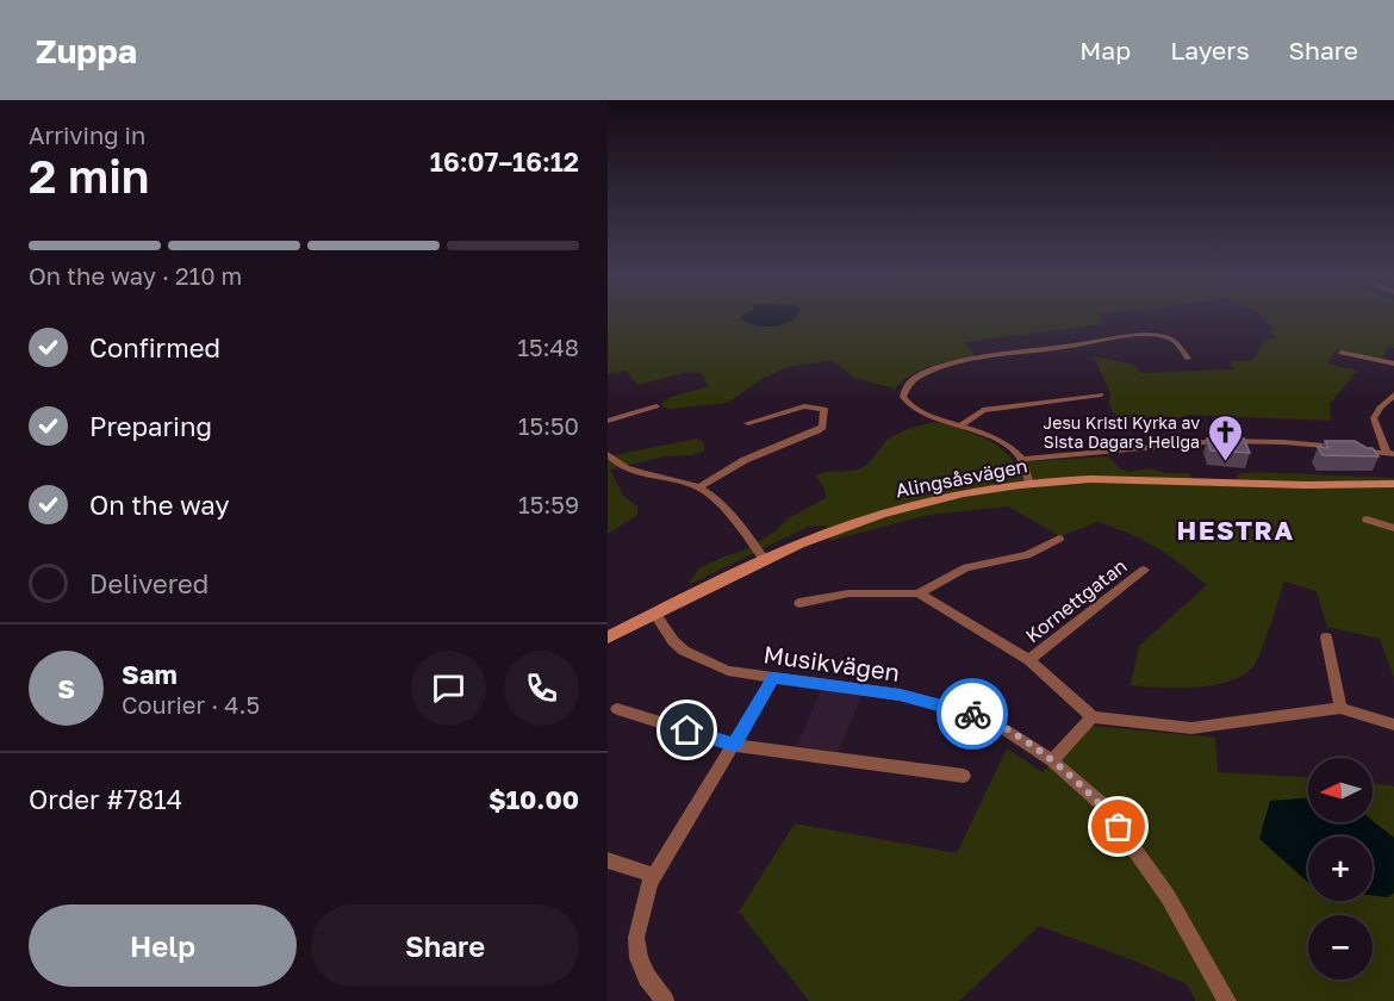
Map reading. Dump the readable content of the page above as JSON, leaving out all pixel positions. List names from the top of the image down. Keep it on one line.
{"streets":{"main road":["Alingsåsvägen"],"street":["Kornettgatan","Musikvägen"]},"crossings":[["Alingsåsvägen","Musikvägen"]],"districts":["HESTRA"],"places":{"church":["Jesu Kristi Kyrka av Sista Dagars Heliga"]},"north":"left","page":{"header":"Zuppa","nav":["Map","Layers","Share"],"heading":["2 min","Arriving in","16:07–16:12"],"panel":["Sam","Courier · 4.5","Order #7814","$10.00"],"bar":"On the way · 210 m","list":[["Confirmed","15:48"],["Preparing","15:50"],["On the way","15:59"],"Delivered"],"round":"S","map_buttons":["+","−"],"buttons":["Help","Share"]}}
